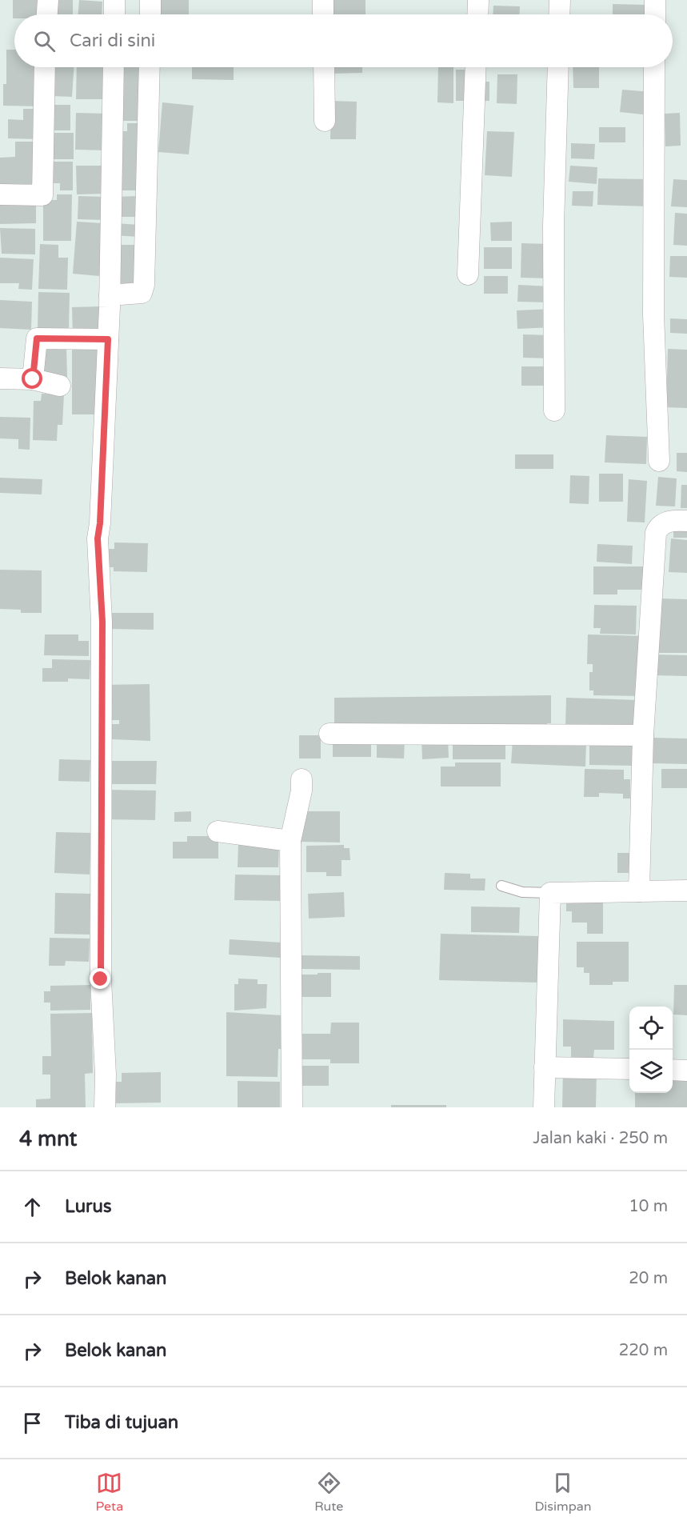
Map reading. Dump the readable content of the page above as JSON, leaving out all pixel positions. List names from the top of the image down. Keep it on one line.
{"page":{"search":"Cari di sini","heading":["4 mnt","Jalan kaki · 250 m"],"list":[["Lurus","10 m"],["Belok kanan","20 m"],["Belok kanan","220 m"],"Tiba di tujuan"],"nav":["Peta","Rute","Disimpan"]}}
